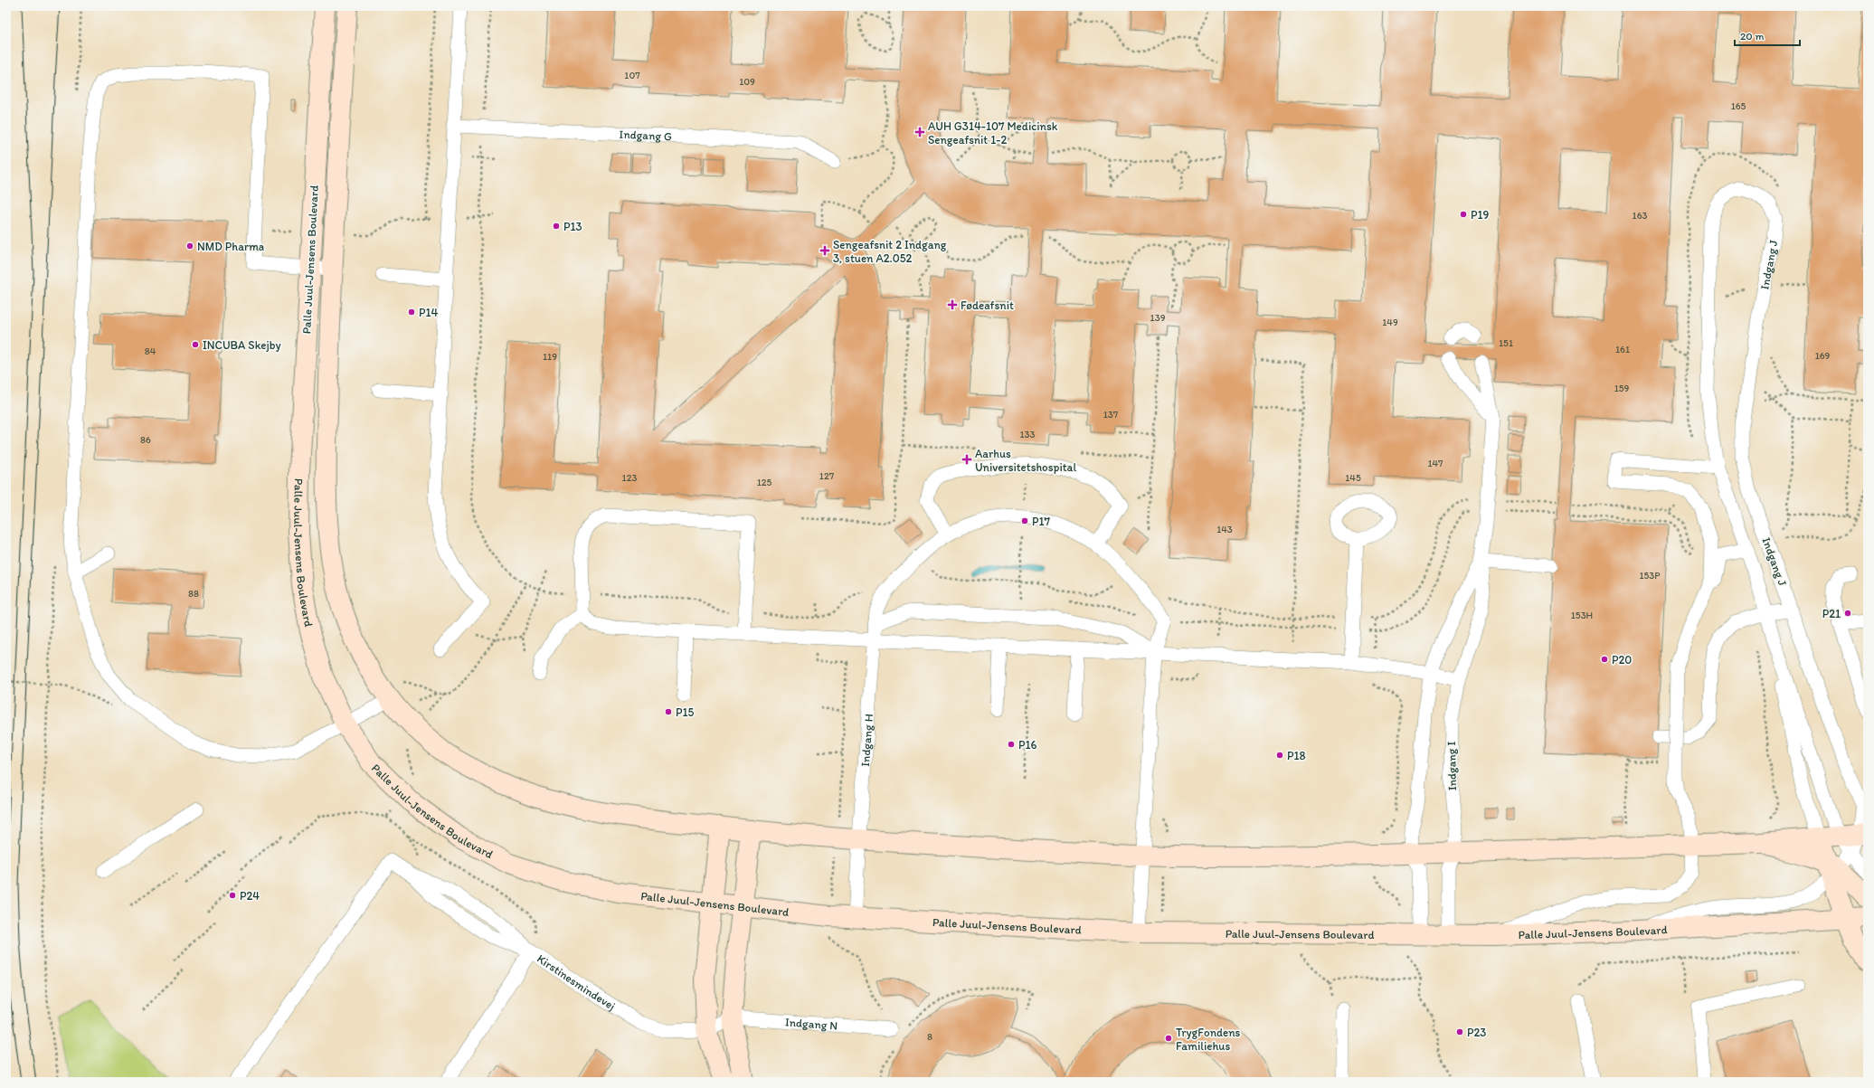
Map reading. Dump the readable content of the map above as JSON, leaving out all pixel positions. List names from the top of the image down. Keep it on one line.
{"streets":{"street":["Palle Juul-Jensens Boulevard"],"lane":["Indgang G","Indgang J","Indgang H","Indgang I","Kirstinesmindevej","Indgang N"]},"crossings":[["Palle Juul-Jensens Boulevard","Indgang H"],["Palle Juul-Jensens Boulevard","Indgang I"],["Kirstinesmindevej","Indgang N"]],"places":{"health":["AUH G314-107 Medicinsk Sengeafsnit 1-2","Sengeafsnit 2 Indgang 3, stuen A2.052","Fødeafsnit","Aarhus Universitetshospital"],"other":["P19","P13","NMD Pharma","P14","INCUBA Skejby","P17","P21","P20","P15","P16","P18","P24","P23","TrygFondens Familiehus"]},"house_numbers":["107","109","165","163","139","149","151","161","84","169","119","159","137","133","86","147","127","123","145","125","143","153P","88","153H","8"],"scale_bar":"20 m"}
